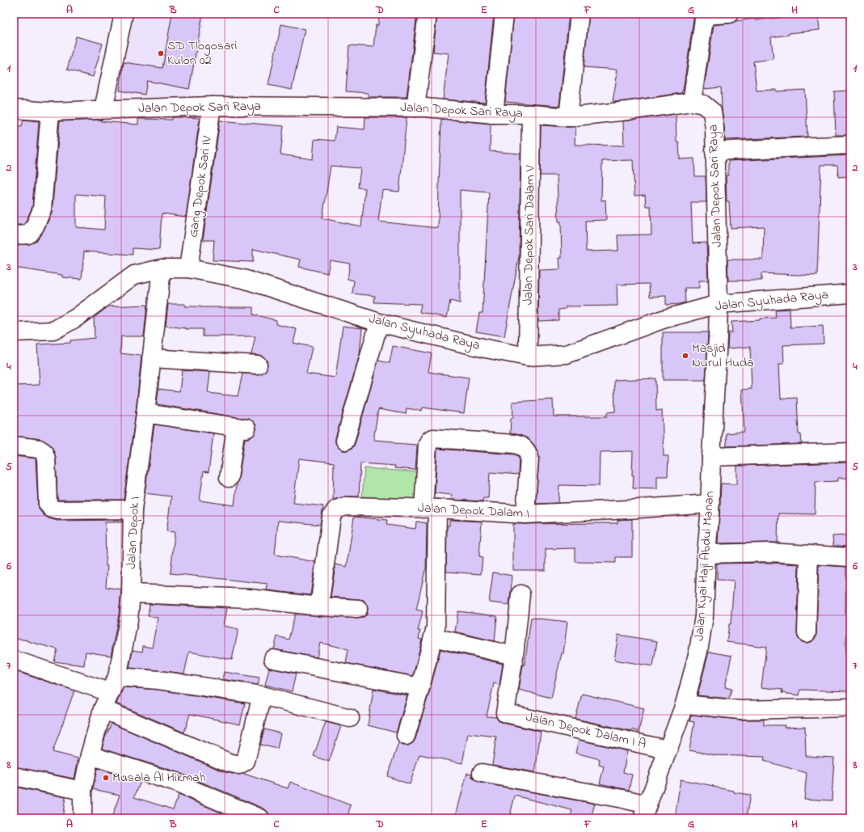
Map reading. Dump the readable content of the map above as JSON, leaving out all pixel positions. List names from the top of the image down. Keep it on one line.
{"streets":{"street":["Jalan Depok Sari Raya","Gang Depok Sari IV","Jalan Depok Sari Dalam V","Jalan Syuhada Raya","Jalan Depok Dalam I","Jalan Depok I","Jalan Kyai Haji Abdul Manan","Jalan Depok Dalam I A"]},"crossings":[["Jalan Depok Sari Raya","Gang Depok Sari IV"],["Jalan Depok Sari Raya","Jalan Depok Sari Dalam V"],["Jalan Depok Sari Raya","Jalan Syuhada Raya"],["Jalan Depok Sari Raya","Jalan Kyai Haji Abdul Manan"],["Gang Depok Sari IV","Jalan Syuhada Raya"],["Jalan Depok Sari Dalam V","Jalan Syuhada Raya"],["Jalan Syuhada Raya","Jalan Depok I"],["Jalan Syuhada Raya","Jalan Kyai Haji Abdul Manan"],["Jalan Depok Dalam I","Jalan Kyai Haji Abdul Manan"],["Jalan Kyai Haji Abdul Manan","Jalan Depok Dalam I A"]],"places":["SD Tlogosari Kulon 02","Masjid Nurul Huda","Musala Al Hikmah"],"grid":{"columns":["A","B","C","D","E","F","G","H"],"rows":["1","2","3","4","5","6","7","8"]}}
